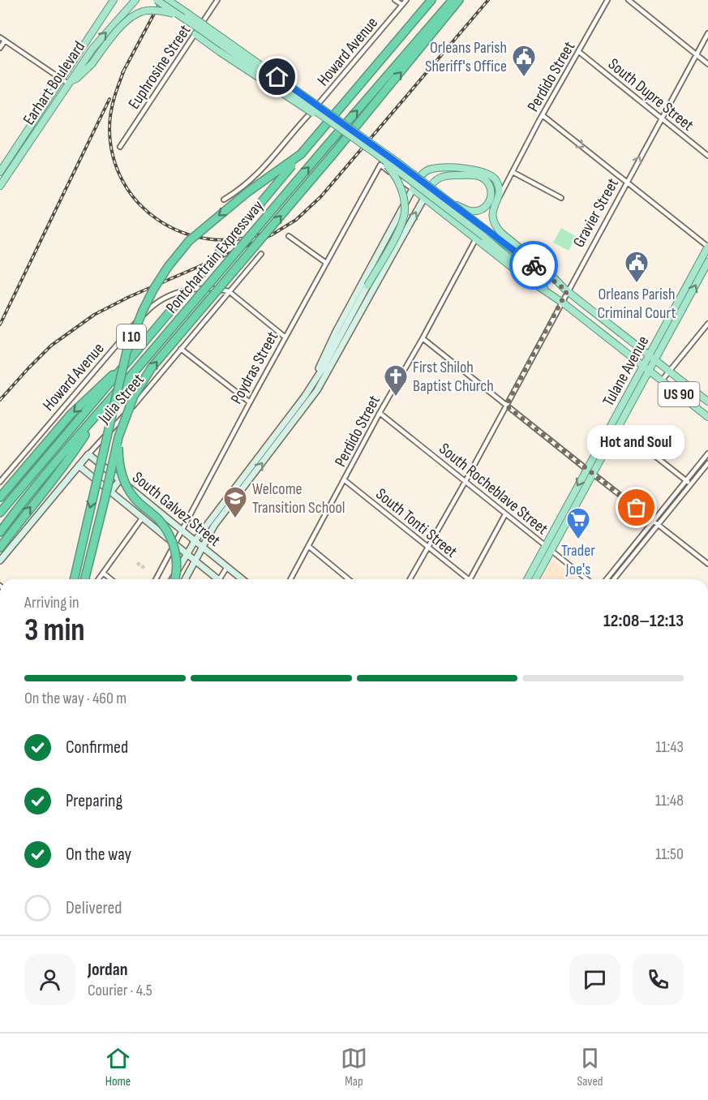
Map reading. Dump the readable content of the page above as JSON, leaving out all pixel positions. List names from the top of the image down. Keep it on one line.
{"streets":{"highway":["Pontchartrain Expressway","I 10"],"main road":["Earhart Boulevard","Tulane Avenue","US 90","Julia Street","South Galvez Street"],"street":["Howard Avenue","Euphrosine Street","Perdido Street","South Dupre Street","Gravier Street","Poydras Street","South Rocheblave Street","South Tonti Street"]},"crossings":[["Howard Avenue","Julia Street"],["Perdido Street","South Dupre Street"],["Perdido Street","South Rocheblave Street"],["Perdido Street","South Tonti Street"],["South Dupre Street","Gravier Street"],["Gravier Street","South Rocheblave Street"],["Gravier Street","South Tonti Street"],["Pontchartrain Expressway","I 10"],["Poydras Street","South Galvez Street"],["Tulane Avenue","US 90"],["Tulane Avenue","South Rocheblave Street"],["Julia Street","South Galvez Street"]],"places":{"public building":["Orleans Parish Sheriff's Office","Orleans Parish Criminal Court"],"church":["First Shiloh Baptist Church"],"other":["Hot and Soul"],"school or university":["Welcome Transition School"],"supermarket":["Trader Joe's"]},"page":{"bubble":"Hot and Soul","heading":["3 min","Arriving in","12:08–12:13"],"panel":["Jordan","Courier · 4.5"],"bar":"On the way · 460 m","list":[["Confirmed","11:43"],["Preparing","11:48"],["On the way","11:50"],"Delivered"],"tabs":["Home","Map","Saved"]}}
